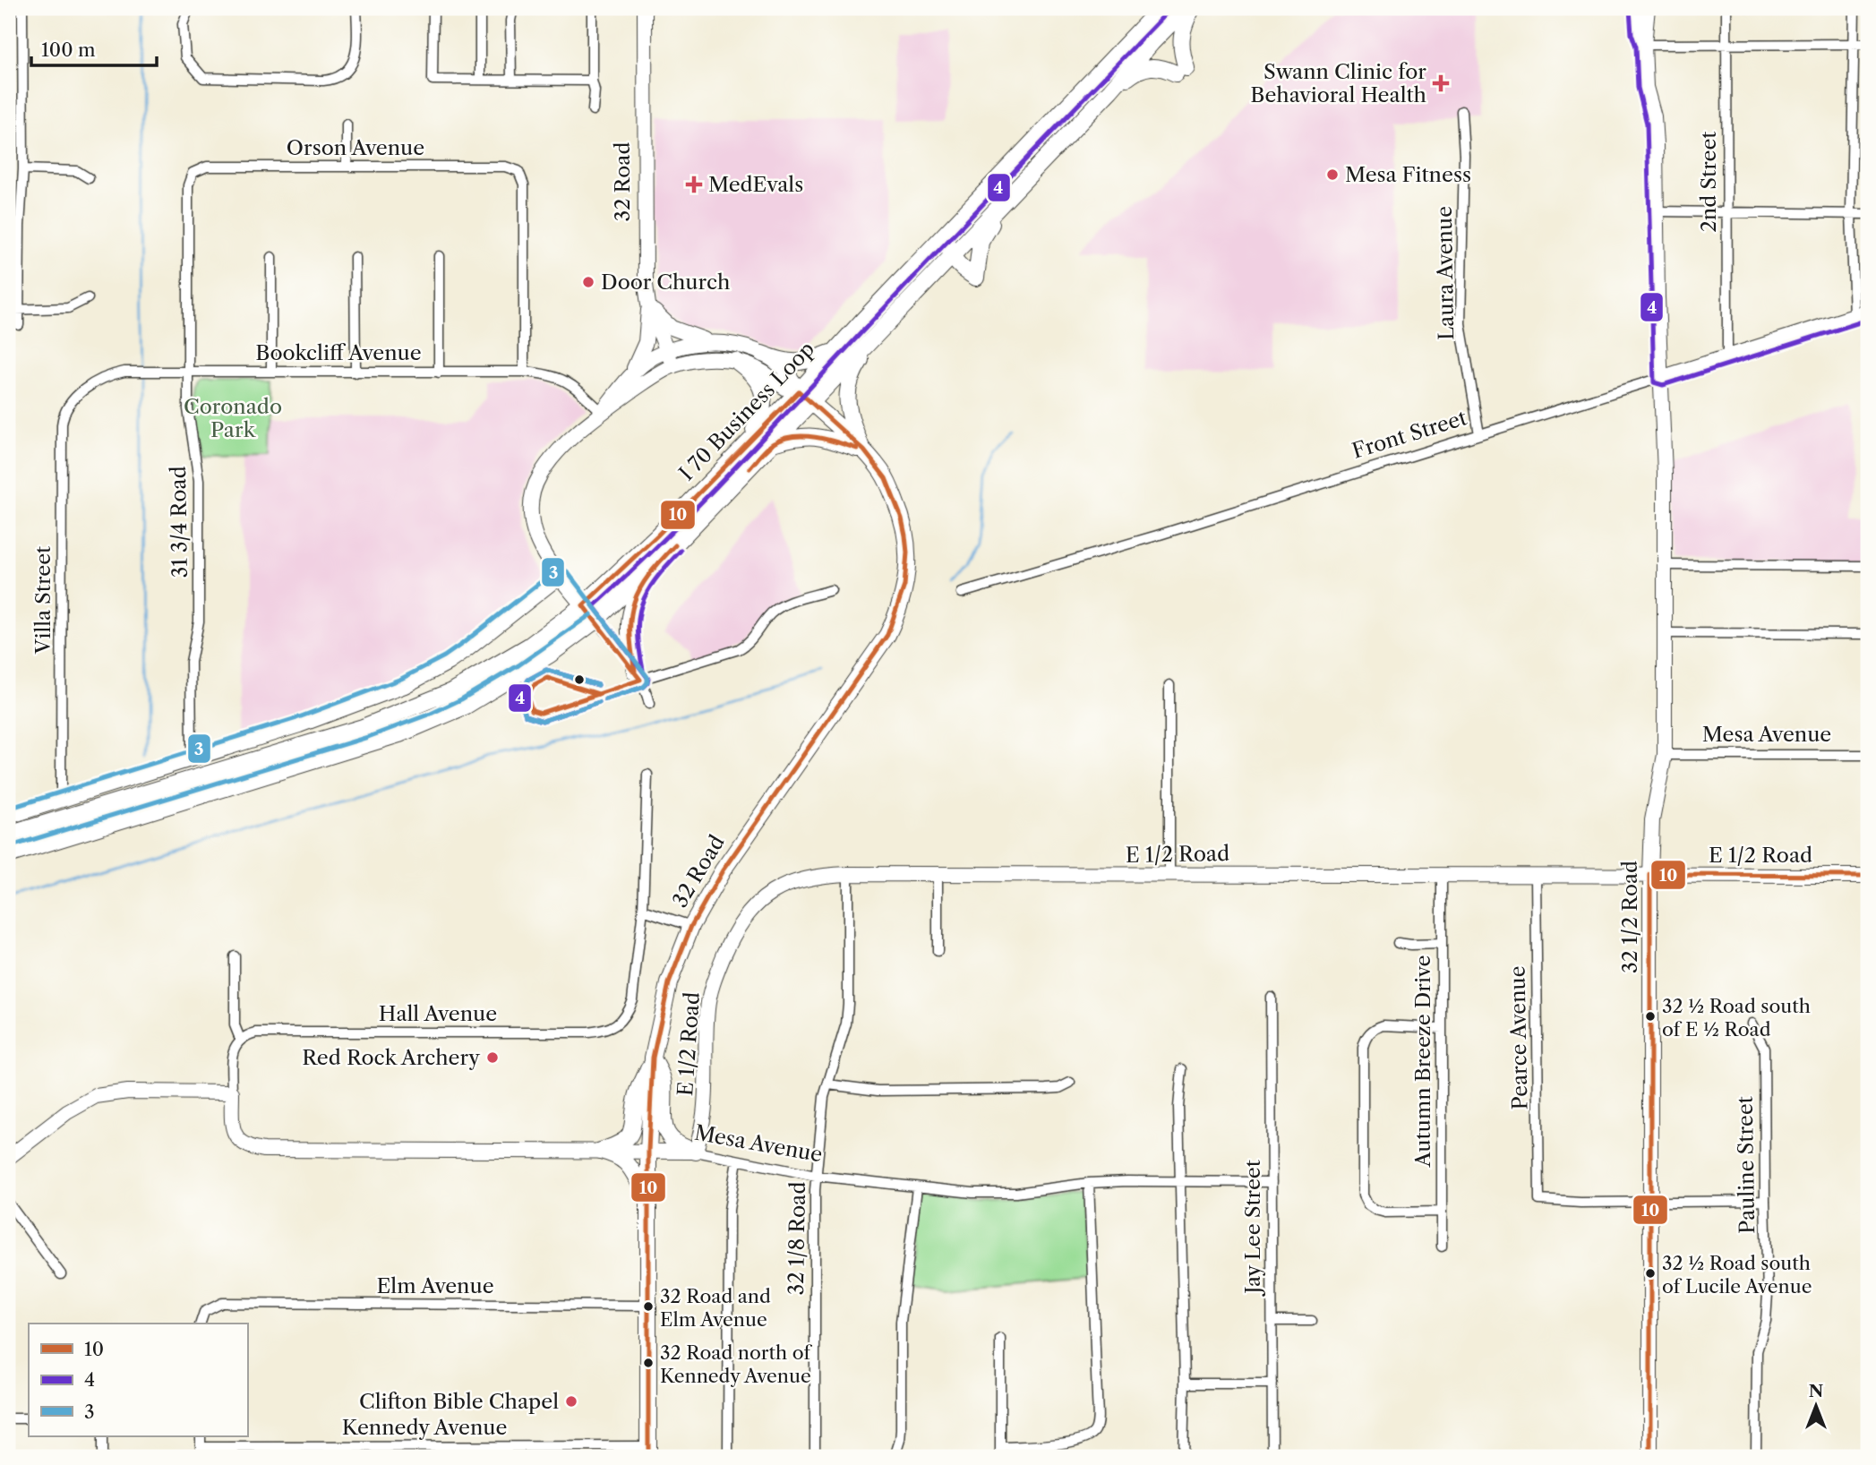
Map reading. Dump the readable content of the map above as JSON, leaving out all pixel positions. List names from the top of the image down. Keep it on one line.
{"streets":{"main road":["32 Road","I 70 Business Loop"],"street":["Orson Avenue","2nd Street","Laura Avenue","Bookcliff Avenue","Front Street","31 3/4 Road","Villa Street","Mesa Avenue","E 1/2 Road","32 1/2 Road","Hall Avenue","Pearce Avenue","Autumn Breeze Drive","Pauline Street","Jay Lee Street","32 1/8 Road","Elm Avenue","Kennedy Avenue"]},"crossings":[["Orson Avenue","Bookcliff Avenue"],["Orson Avenue","31 3/4 Road"],["32 Road","Bookcliff Avenue"],["32 Road","I 70 Business Loop"],["32 Road","Mesa Avenue"],["32 Road","Hall Avenue"],["32 Road","Elm Avenue"],["32 Road","Kennedy Avenue"],["2nd Street","Front Street"],["Laura Avenue","Front Street"],["Bookcliff Avenue","31 3/4 Road"],["Bookcliff Avenue","Villa Street"],["Front Street","32 1/2 Road"],["Mesa Avenue","E 1/2 Road"],["Mesa Avenue","32 1/2 Road"],["Mesa Avenue","Jay Lee Street"],["Mesa Avenue","32 1/8 Road"],["E 1/2 Road","32 1/2 Road"],["E 1/2 Road","Pearce Avenue"],["E 1/2 Road","Autumn Breeze Drive"],["E 1/2 Road","32 1/8 Road"],["32 1/2 Road","Pearce Avenue"]],"parks":["Coronado Park"],"places":{"health":["Swann Clinic for Behavioral Health","MedEvals"],"other":["Mesa Fitness","Door Church","32 ½ Road south of E ½ Road","Red Rock Archery","32 ½ Road south of Lucile Avenue","32 Road and Elm Avenue","32 Road north of Kennedy Avenue","Clifton Bible Chapel"]},"lines":["transit line 4","transit line 10","transit line 3"],"legend":["10","4","3"],"scale_bar":"100 m","north":"top"}
